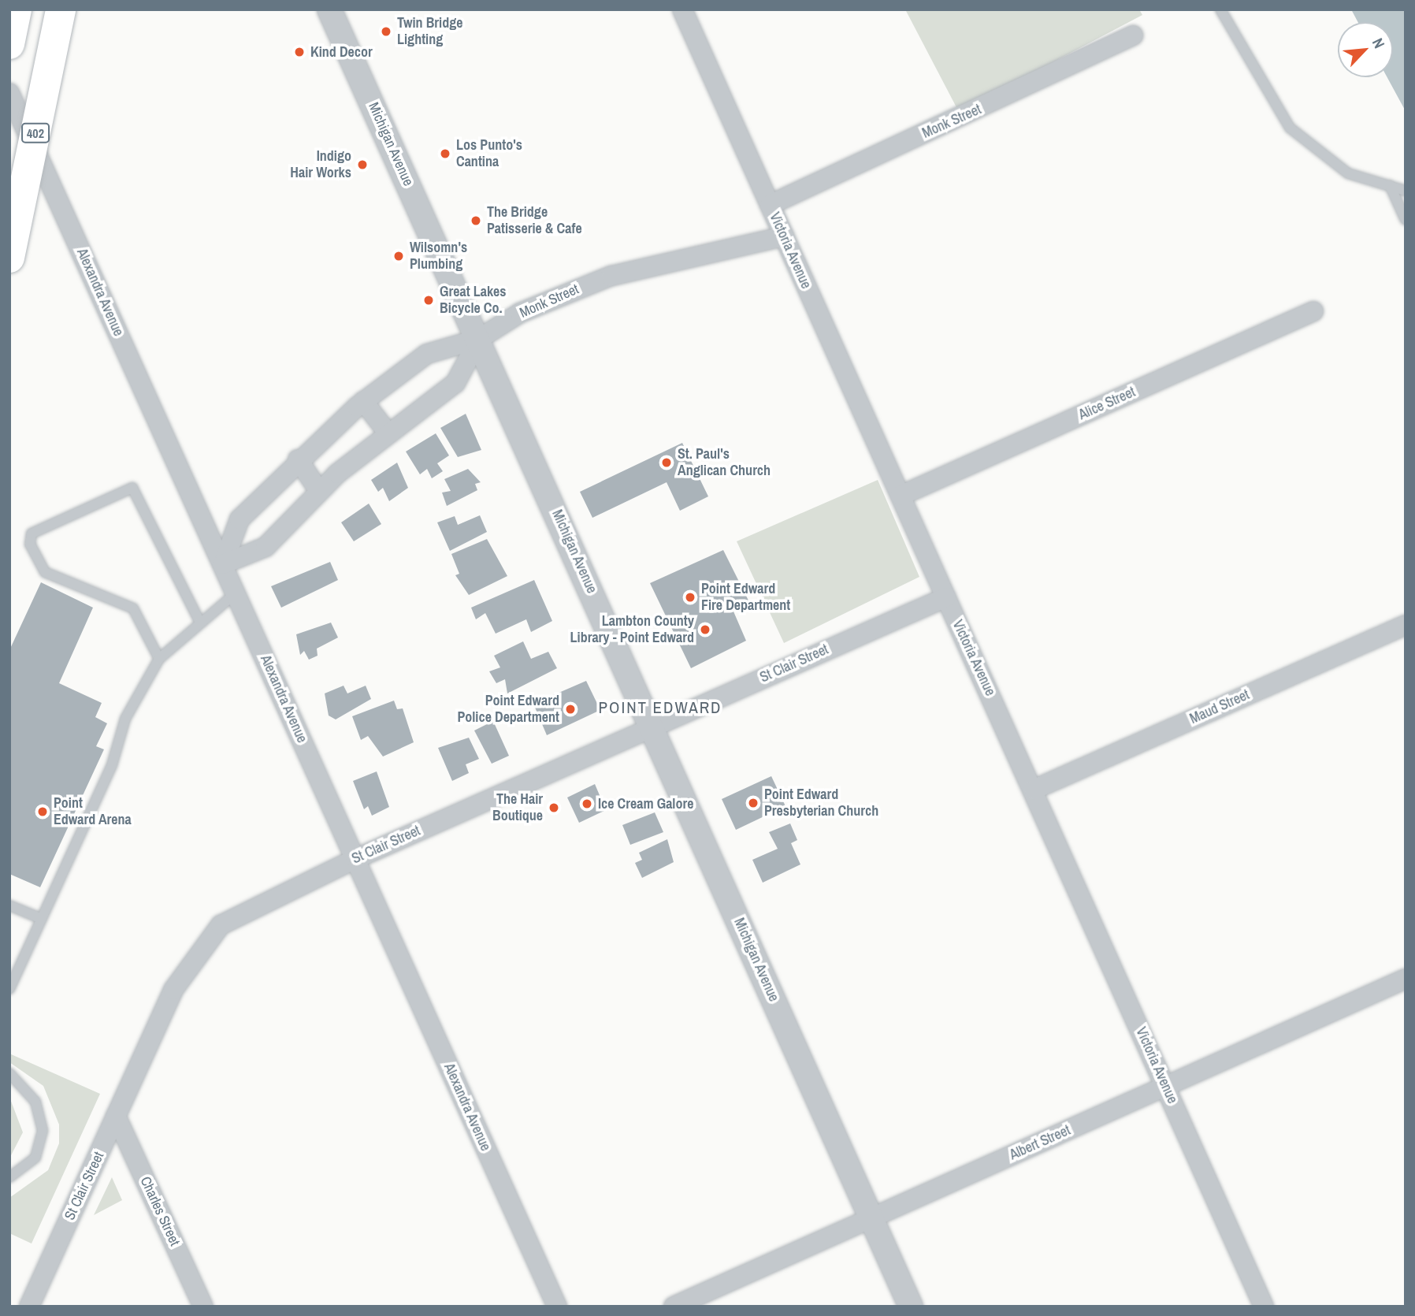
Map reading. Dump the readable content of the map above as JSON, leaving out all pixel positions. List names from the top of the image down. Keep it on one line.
{"streets":{"highway":["402"],"street":["Monk Street","Michigan Avenue","Victoria Avenue","Alexandra Avenue","Alice Street","St Clair Street","Maud Street","Albert Street","Charles Street"]},"crossings":[["Monk Street","Michigan Avenue"],["Monk Street","Victoria Avenue"],["Monk Street","Alexandra Avenue"],["Michigan Avenue","St Clair Street"],["Michigan Avenue","Albert Street"],["Victoria Avenue","Alice Street"],["Victoria Avenue","St Clair Street"],["Victoria Avenue","Maud Street"],["Victoria Avenue","Albert Street"],["Alexandra Avenue","St Clair Street"],["St Clair Street","Charles Street"]],"districts":["POINT EDWARD"],"places":["Twin Bridge Lighting","Kind Decor","Los Punto's Cantina","Indigo Hair Works","The Bridge Patisserie & Cafe","Wilsomn's Plumbing","Great Lakes Bicycle Co.","St. Paul's Anglican Church","Point Edward Fire Department","Lambton County Library - Point Edward","Point Edward Police Department","Point Edward Presbyterian Church","Ice Cream Galore","The Hair Boutique","Point Edward Arena"],"north":"top right"}
